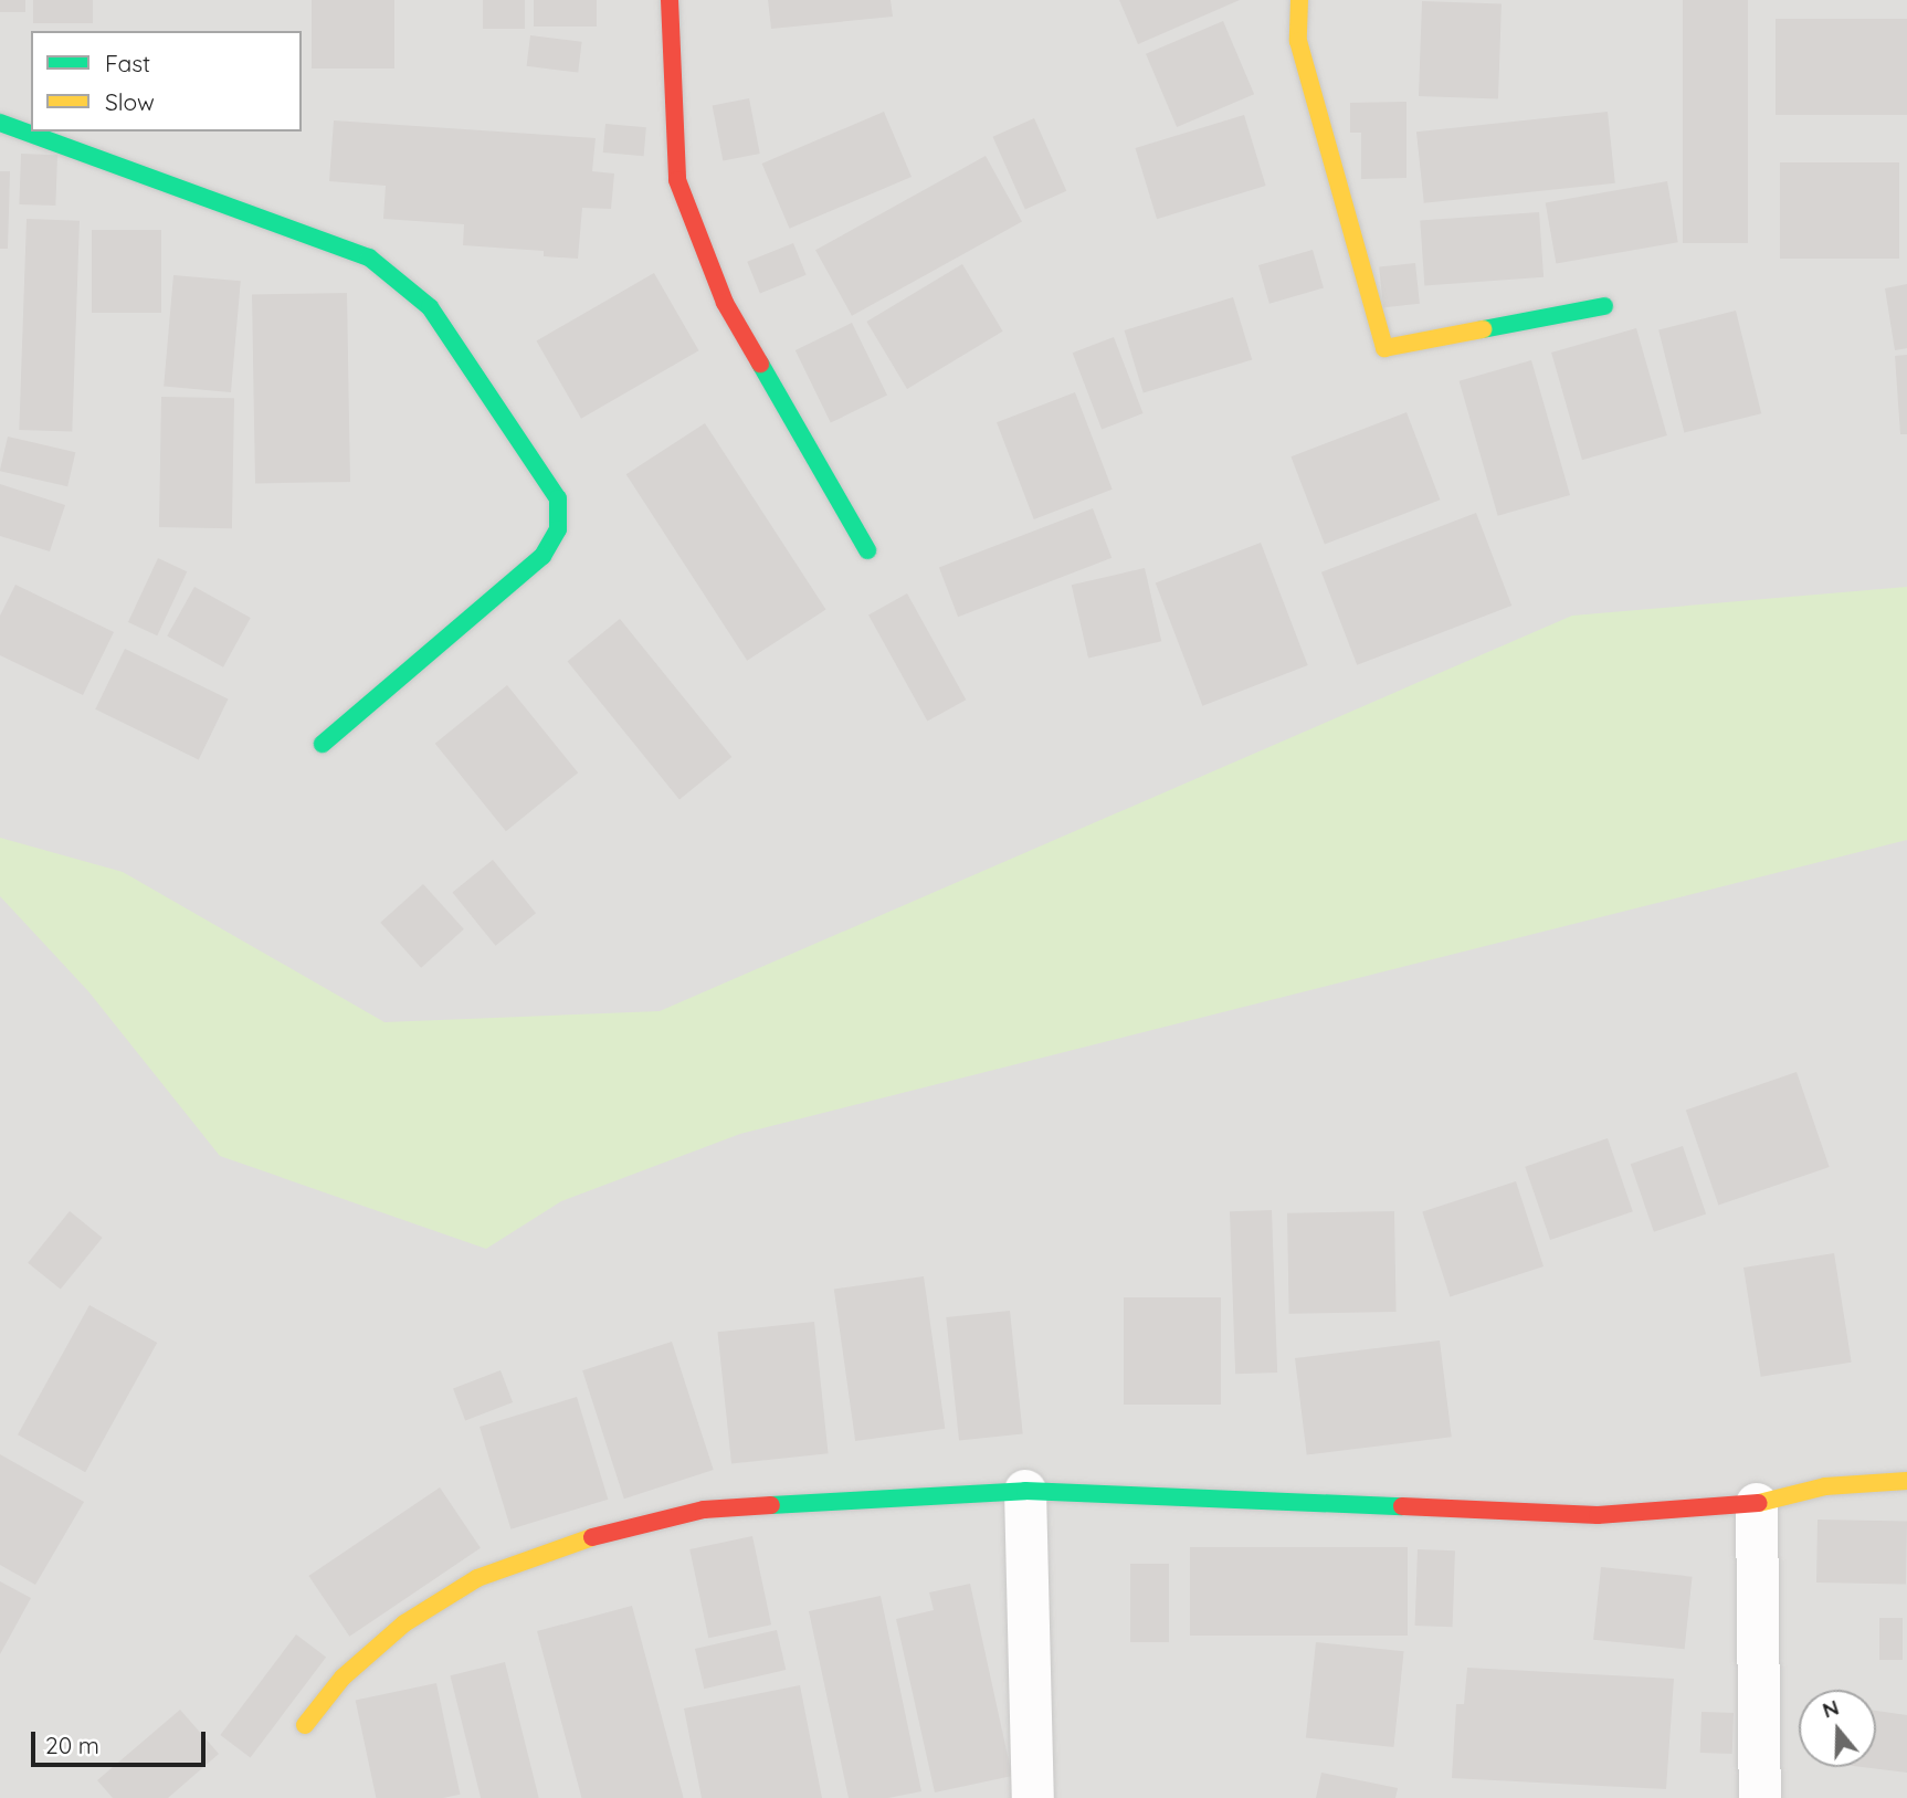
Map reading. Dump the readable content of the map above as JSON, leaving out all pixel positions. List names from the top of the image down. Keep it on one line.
{"legend":["Fast","Slow"],"scale_bar":"20 m","north":"top"}
